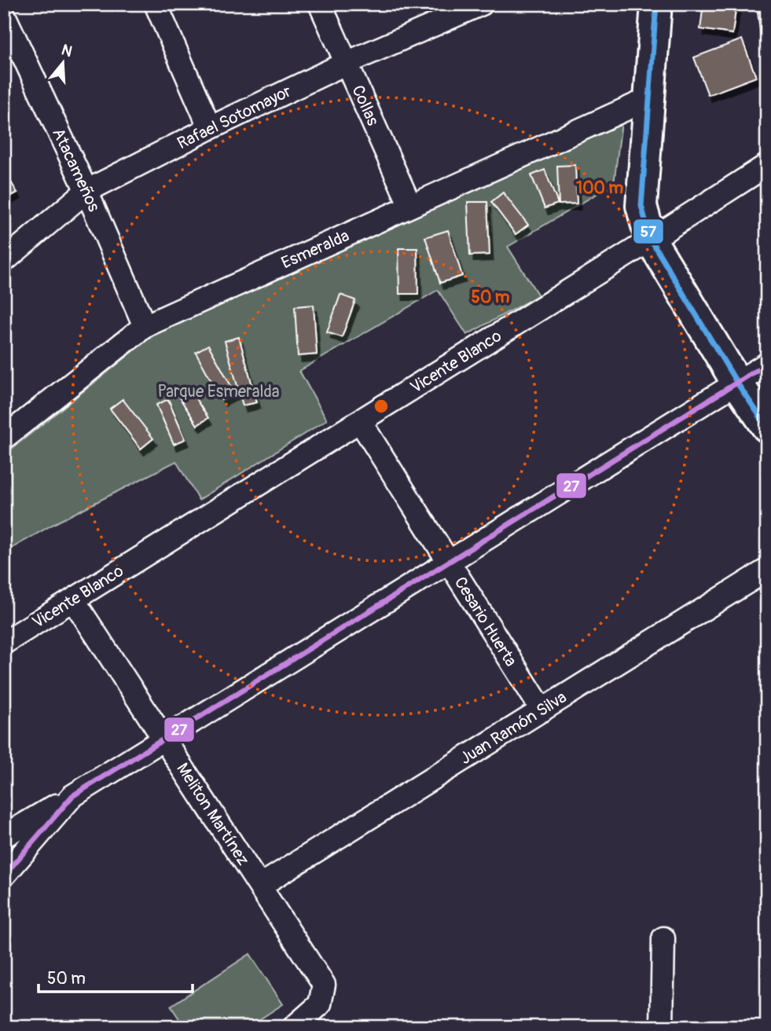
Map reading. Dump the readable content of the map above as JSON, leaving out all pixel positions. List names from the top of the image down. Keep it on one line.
{"streets":{"street":["Collas","Rafael Sotomayor","Atacameños","Esmeralda","Vicente Blanco","Cesario Huerta","Juan Ramón Silva","Meliton Martínez"]},"crossings":[["Collas","Rafael Sotomayor"],["Collas","Esmeralda"],["Rafael Sotomayor","Atacameños"],["Atacameños","Esmeralda"],["Vicente Blanco","Cesario Huerta"],["Vicente Blanco","Meliton Martínez"],["Cesario Huerta","Juan Ramón Silva"],["Juan Ramón Silva","Meliton Martínez"]],"parks":["Parque Esmeralda"],"lines":["transit line 57","transit line 27"],"scale_bar":"50 m","north":"top","rings":["100 m","50 m"]}
